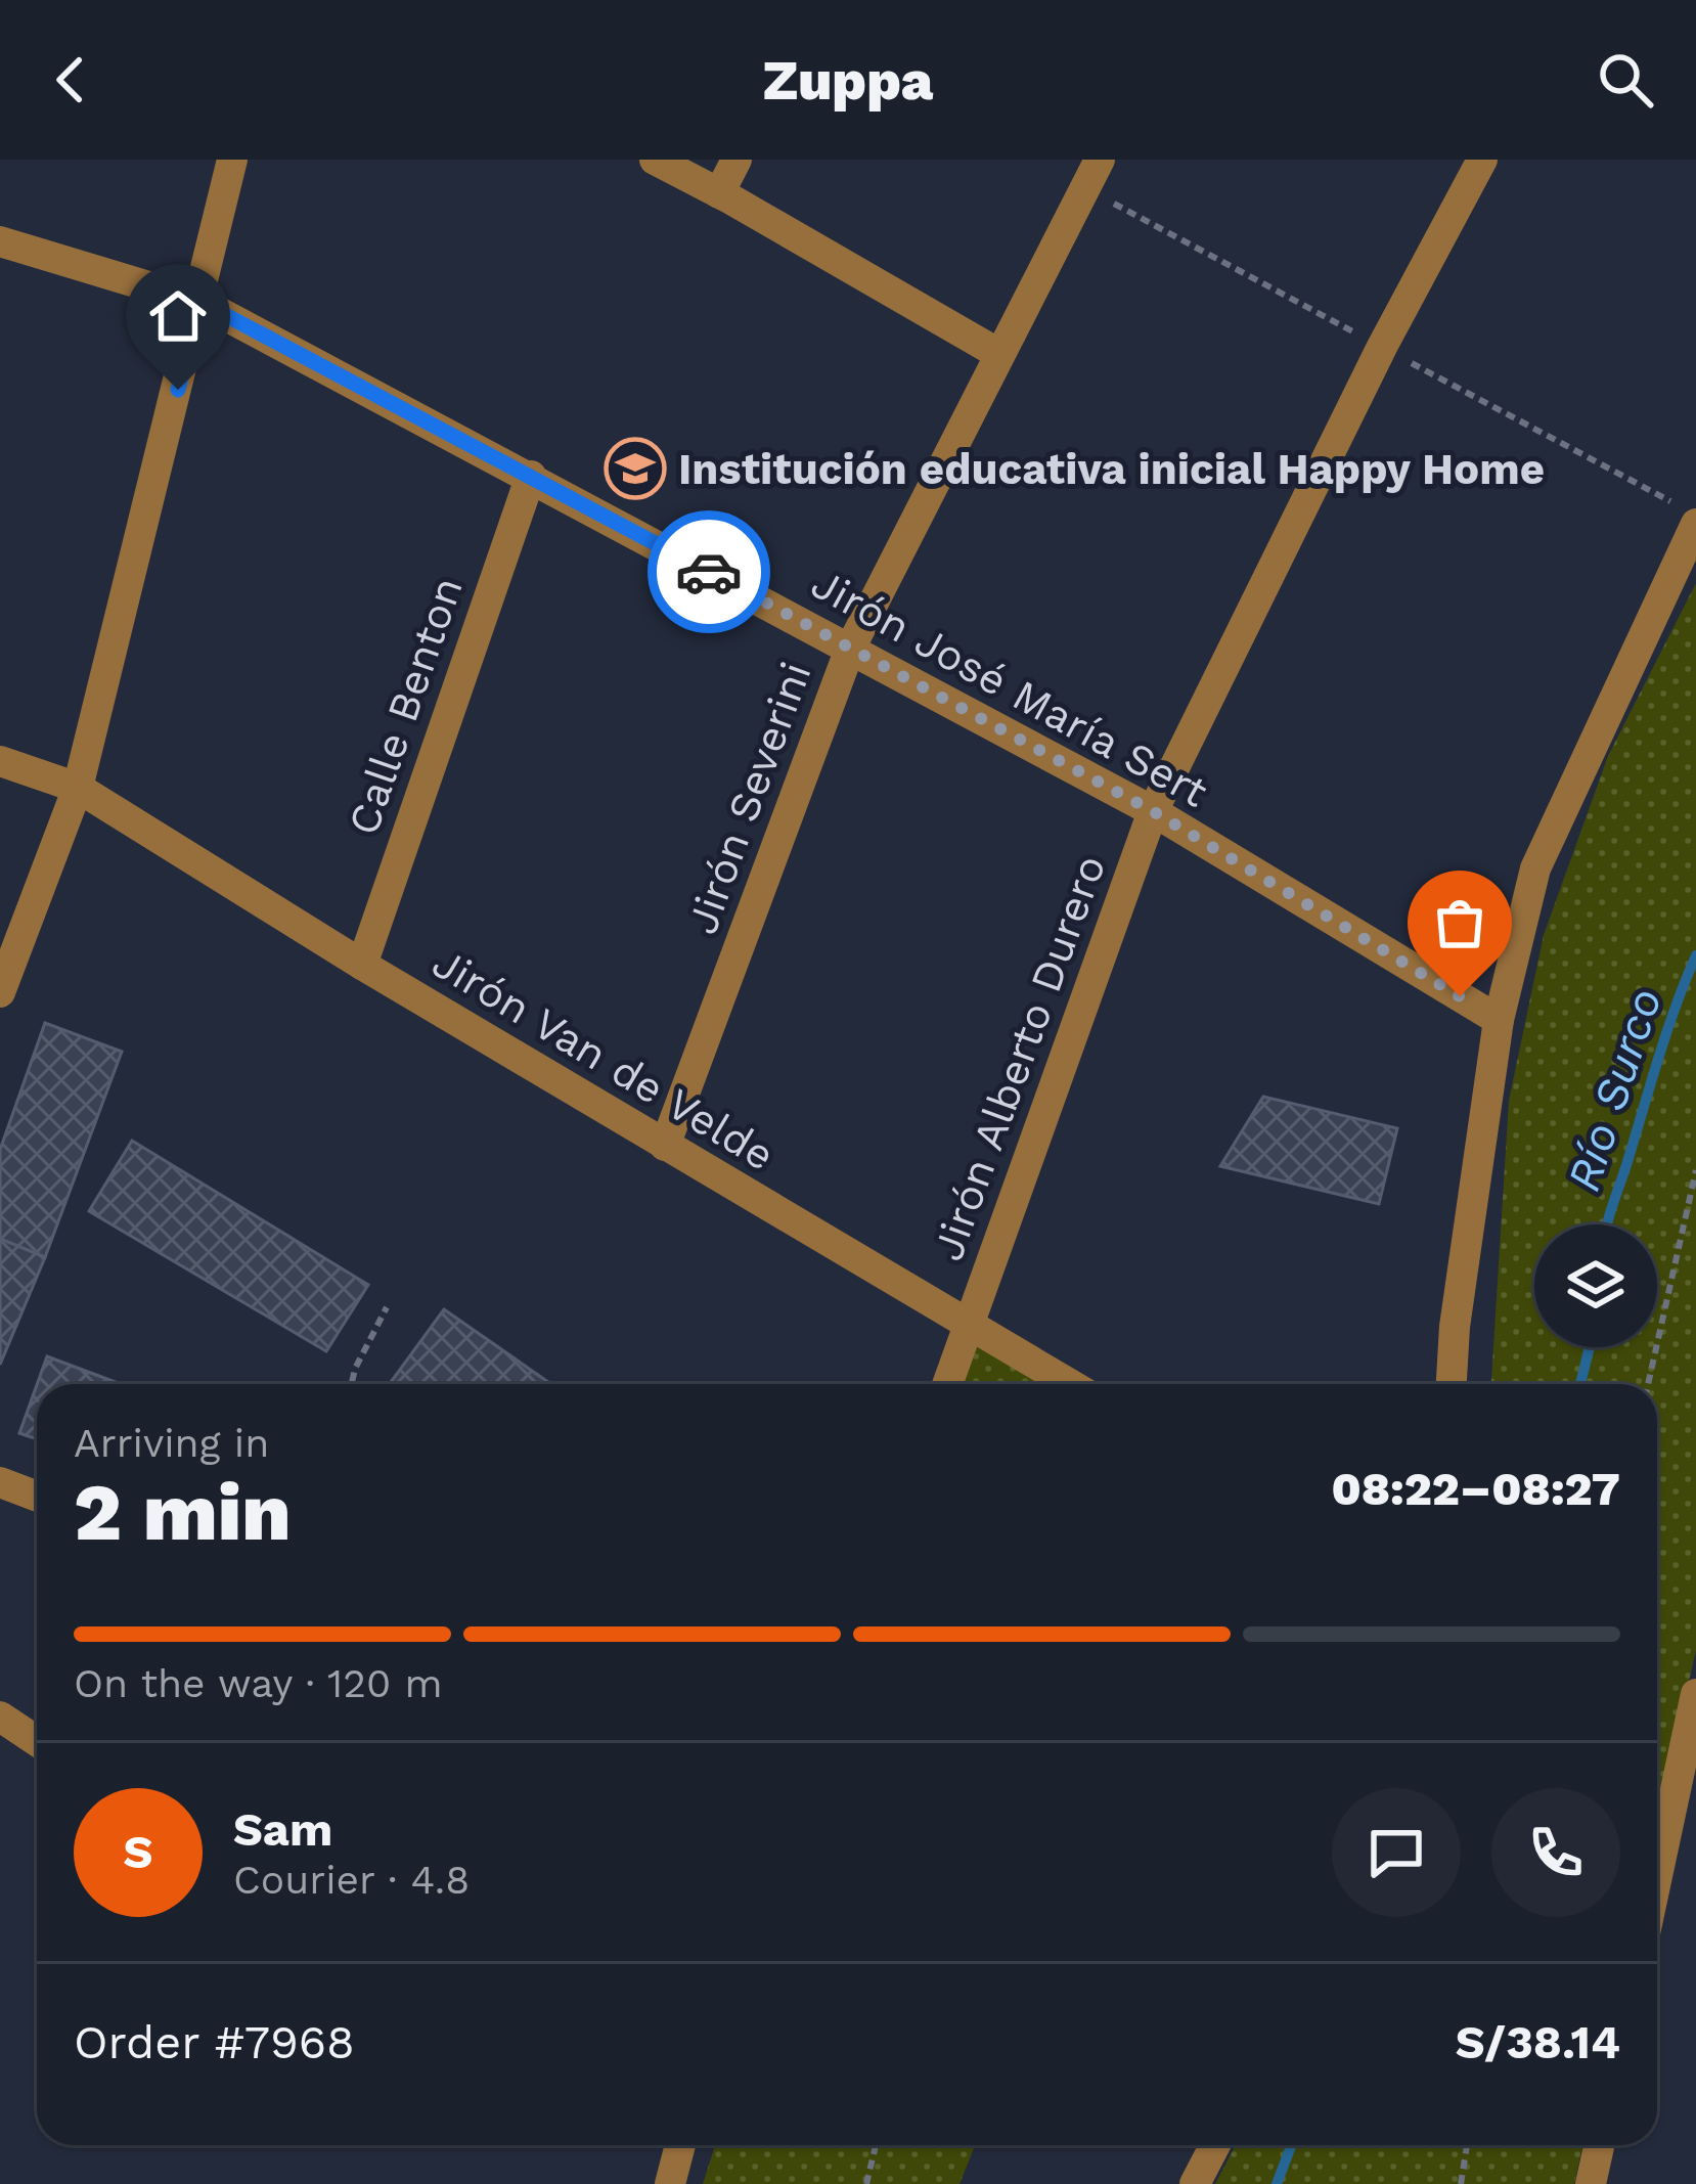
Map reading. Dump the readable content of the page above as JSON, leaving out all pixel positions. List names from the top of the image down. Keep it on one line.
{"streets":{"street":["Jirón José María Sert","Calle Benton","Jirón Severini","Jirón Alberto Durero","Jirón Van de Velde"]},"crossings":[["Jirón José María Sert","Calle Benton"],["Jirón José María Sert","Jirón Severini"],["Jirón José María Sert","Jirón Alberto Durero"],["Calle Benton","Jirón Van de Velde"],["Jirón Severini","Jirón Van de Velde"],["Jirón Alberto Durero","Jirón Van de Velde"]],"water":["Río Surco"],"places":{"school or university":["Institución educativa inicial Happy Home"]},"page":{"header":"Zuppa","heading":["2 min","Arriving in","08:22–08:27"],"panel":["Sam","Courier · 4.8","Order #7968","S/38.14"],"bar":"On the way · 120 m","round":"S"}}
